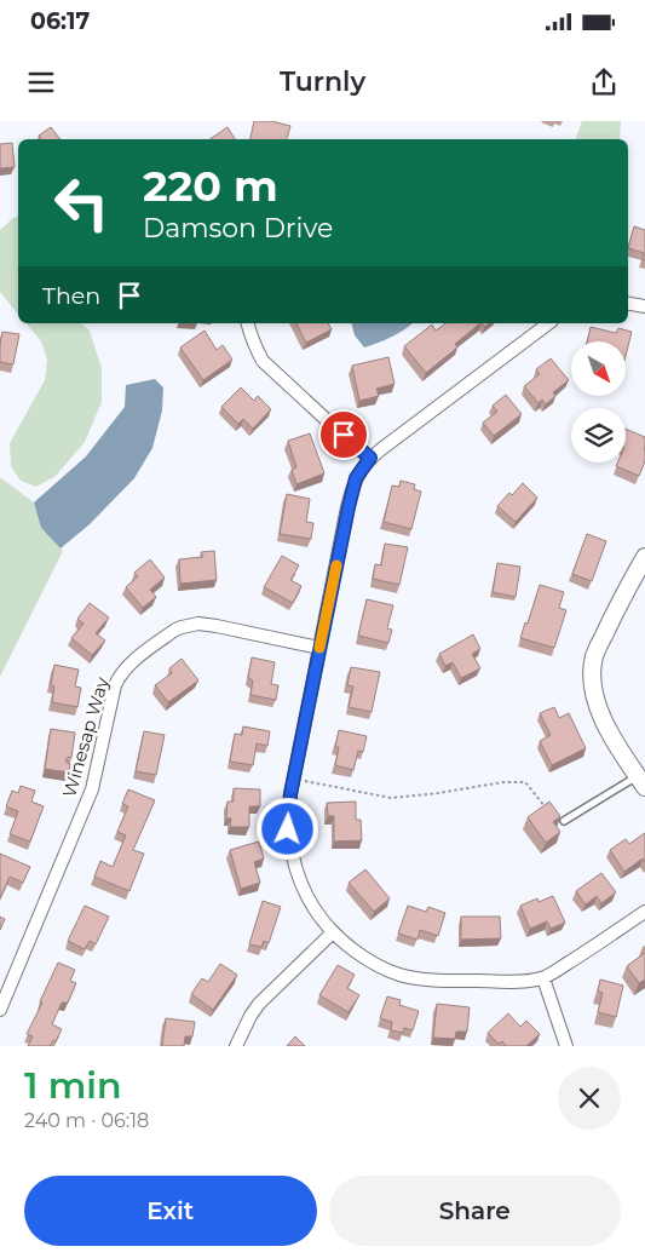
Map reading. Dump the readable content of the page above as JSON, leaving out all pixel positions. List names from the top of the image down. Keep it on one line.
{"streets":{"street":["Winesap Way"]},"north":"bottom right","page":{"status":"06:17","header":"Turnly","turn":["220 m","Damson Drive"],"then":"Then","heading":["1 min","240 m · 06:18"],"buttons":["Exit","Share"]}}
